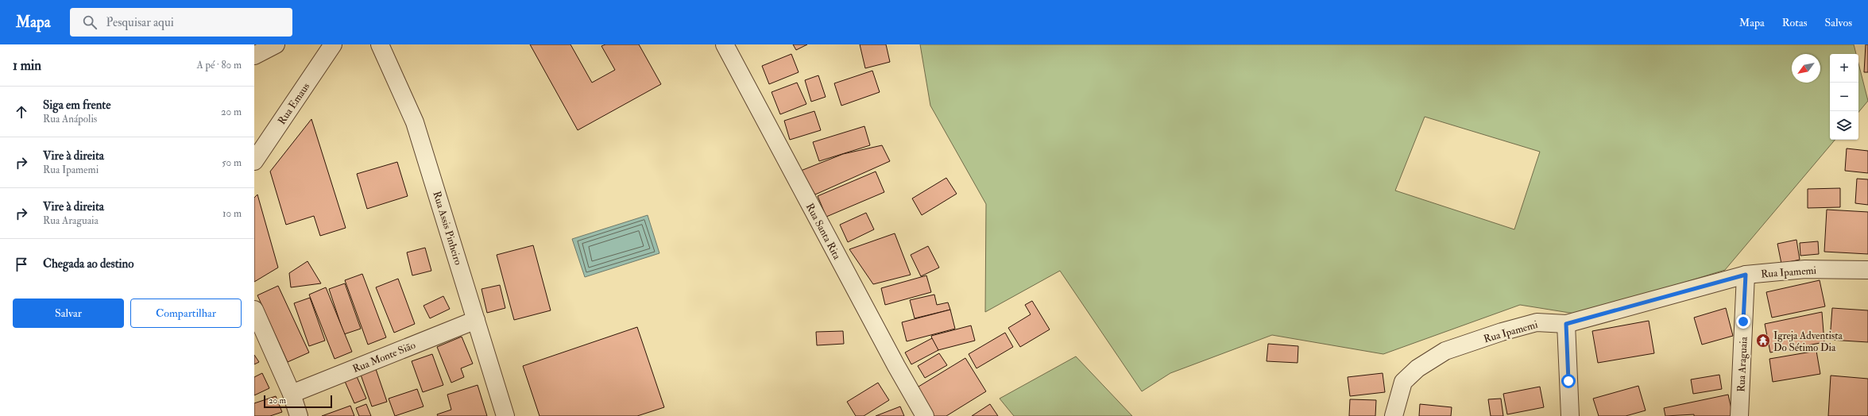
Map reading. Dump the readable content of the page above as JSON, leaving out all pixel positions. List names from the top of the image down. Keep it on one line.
{"streets":{"street":["Rua Emaus","Rua Assis Pinheiro","Rua Santa Rita","Rua Ipamemi","Rua Monte Sião","Rua Araguaia"]},"crossings":[["Rua Assis Pinheiro","Rua Monte Sião"],["Rua Ipamemi","Rua Araguaia"]],"places":{"temple":["Igreja Adventista Do Sétimo Dia"]},"scale_bar":"20 m","north":"bottom left","page":{"header":"Mapa","search":"Pesquisar aqui","nav":["Mapa","Rotas","Salvos"],"heading":["1 min","A pé · 80 m"],"map_buttons":["+","−"],"list":[["Siga em frente","Rua Anápolis","20 m"],["Vire à direita","Rua Ipamemi","50 m"],["Vire à direita","Rua Araguaia","10 m"],"Chegada ao destino"],"buttons":["Salvar","Compartilhar"],"scale":"20 m"}}
